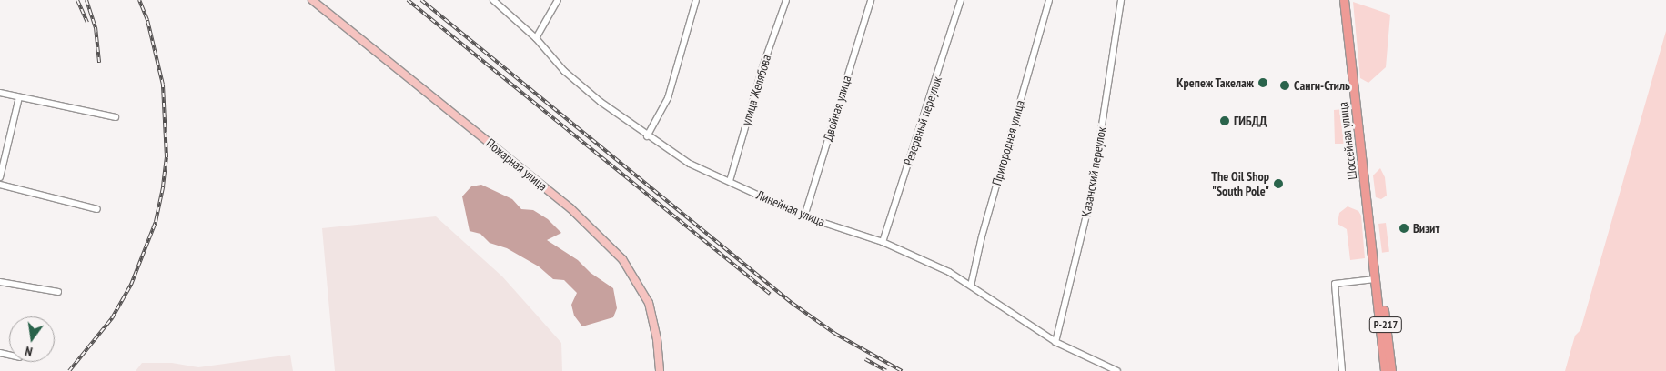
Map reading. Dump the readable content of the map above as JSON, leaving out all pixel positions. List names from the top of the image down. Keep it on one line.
{"streets":{"highway":["Шоссейная улица","Р-217"],"main road":["Пожарная улица"],"street":["улица Желябова","Двойная улица","Резервный переулок","Пригородная улица","Казанский переулок","Линейная улица"]},"crossings":[["улица Желябова","Линейная улица"],["Двойная улица","Линейная улица"],["Резервный переулок","Линейная улица"],["Пригородная улица","Линейная улица"],["Казанский переулок","Линейная улица"]],"places":["Крепеж Такелаж","Санги-Стиль","ГИБДД","The Oil Shop \"South Pole\"","Визит"],"north":"bottom"}
